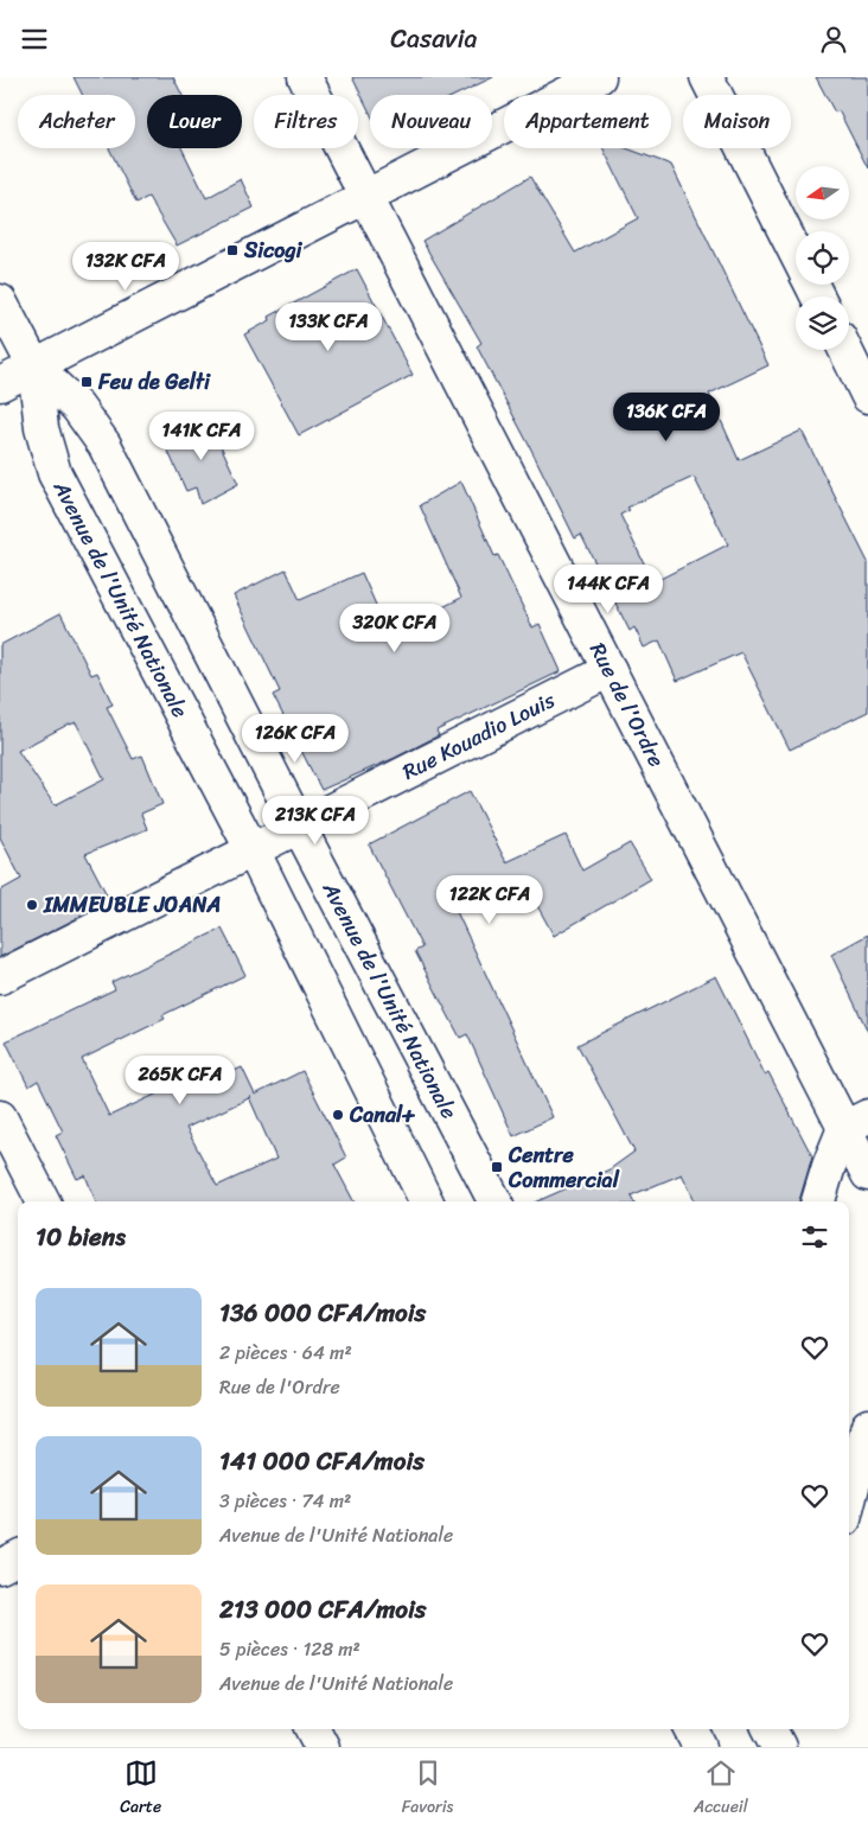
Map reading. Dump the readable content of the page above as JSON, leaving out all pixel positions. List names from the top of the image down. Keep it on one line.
{"streets":{"street":["Avenue de l'Unité Nationale","Rue de l'Ordre","Rue Kouadio Louis"]},"crossings":[["Avenue de l'Unité Nationale","Rue Kouadio Louis"],["Rue de l'Ordre","Rue Kouadio Louis"]],"places":{"transit":["Sicogi","Feu de Gelti","Centre Commercial"],"other":["IMMEUBLE JOANA","Canal+"]},"north":"left","page":{"header":"Casavia","chip":["Acheter","Louer","Filtres","Nouveau","Appartement","Maison"],"price":["132K CFA","133K CFA","136K CFA","141K CFA","144K CFA","320K CFA","126K CFA","213K CFA","122K CFA","265K CFA"],"heading":"10 biens","list":[{"name":"136 000 CFA/mois","note":"2 pièces · 64 m² · Rue de l'Ordre"},{"name":"141 000 CFA/mois","note":"3 pièces · 74 m² · Avenue de l'Unité Nationale"},{"name":"213 000 CFA/mois","note":"5 pièces · 128 m² · Avenue de l'Unité Nationale"}],"tabs":["Carte","Favoris","Accueil"]}}
